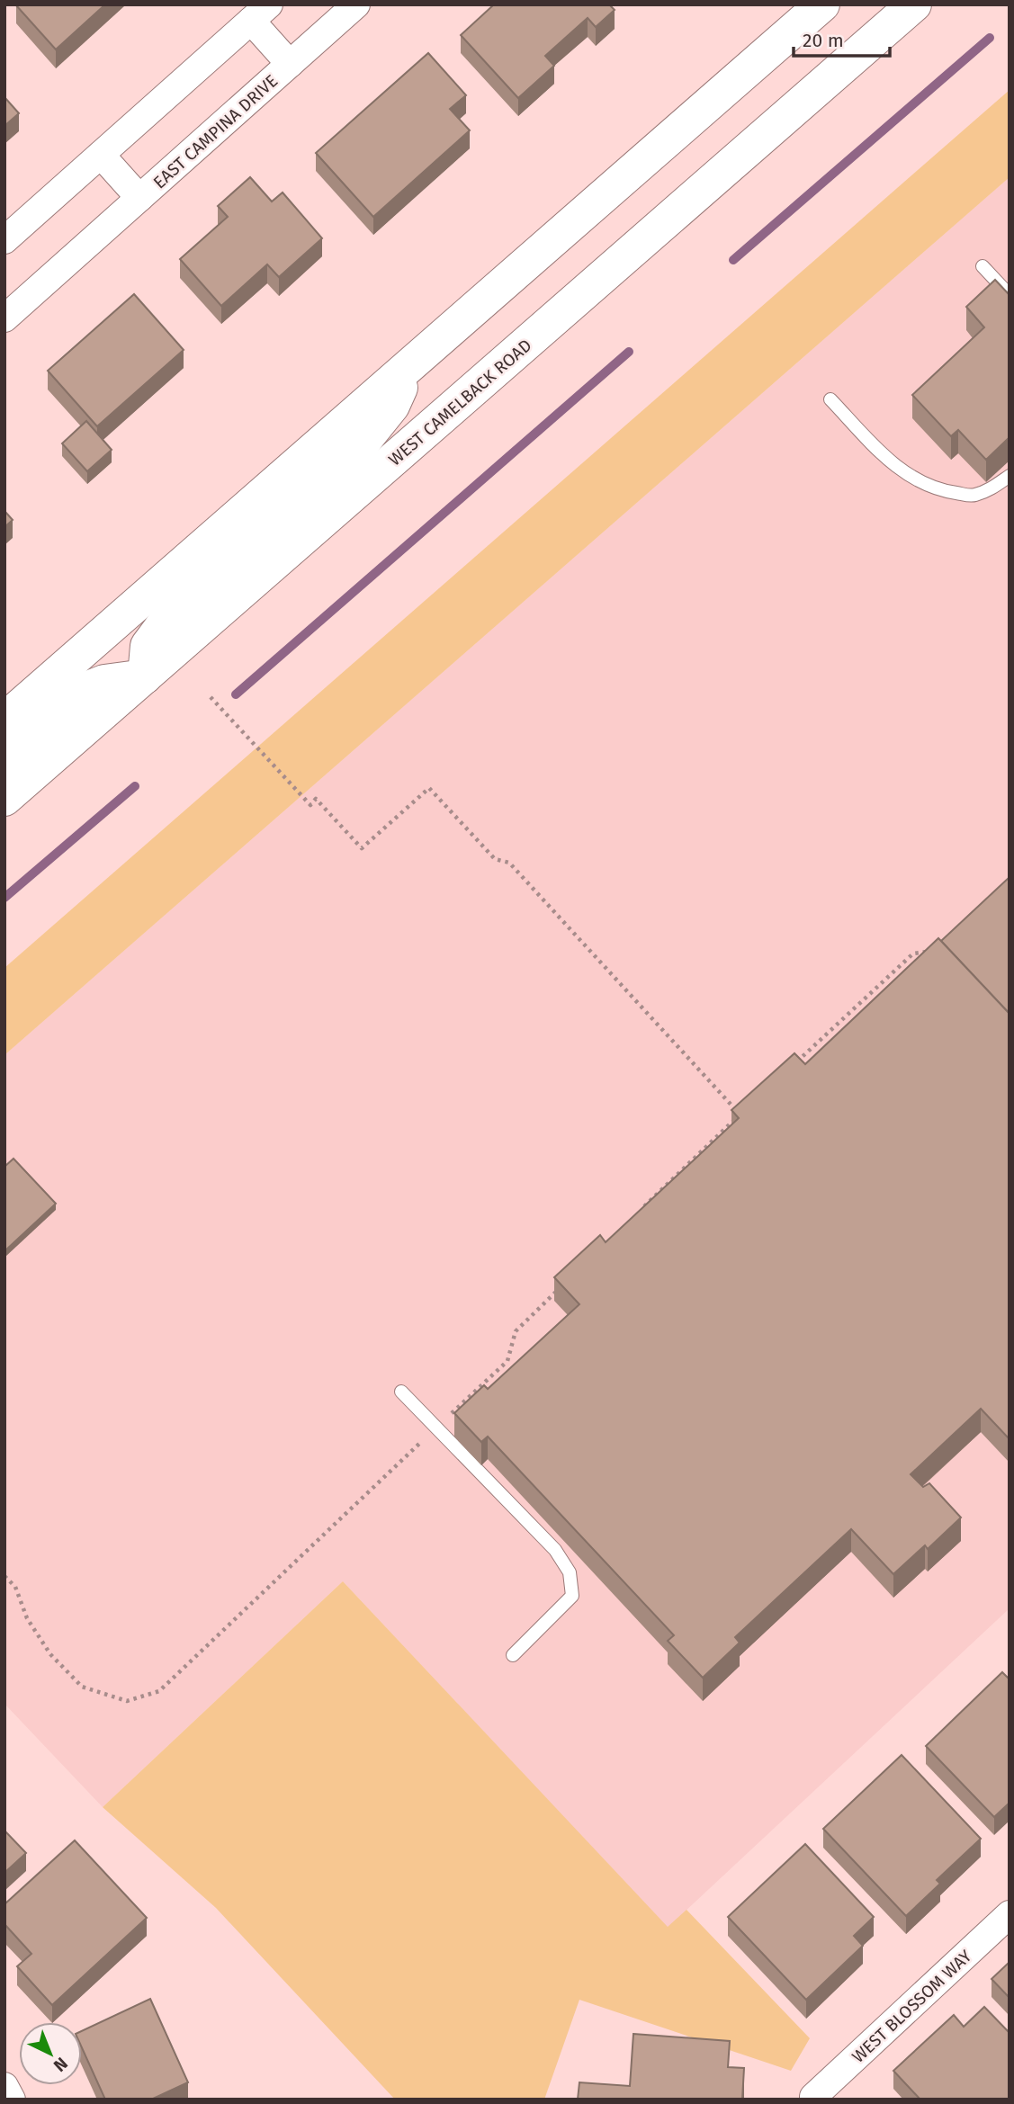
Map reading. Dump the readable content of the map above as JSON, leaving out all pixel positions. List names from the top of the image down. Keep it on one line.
{"streets":{"main road":["WEST CAMELBACK ROAD"],"street":["EAST CAMPINA DRIVE","WEST BLOSSOM WAY"]},"scale_bar":"20 m","north":"bottom right"}
